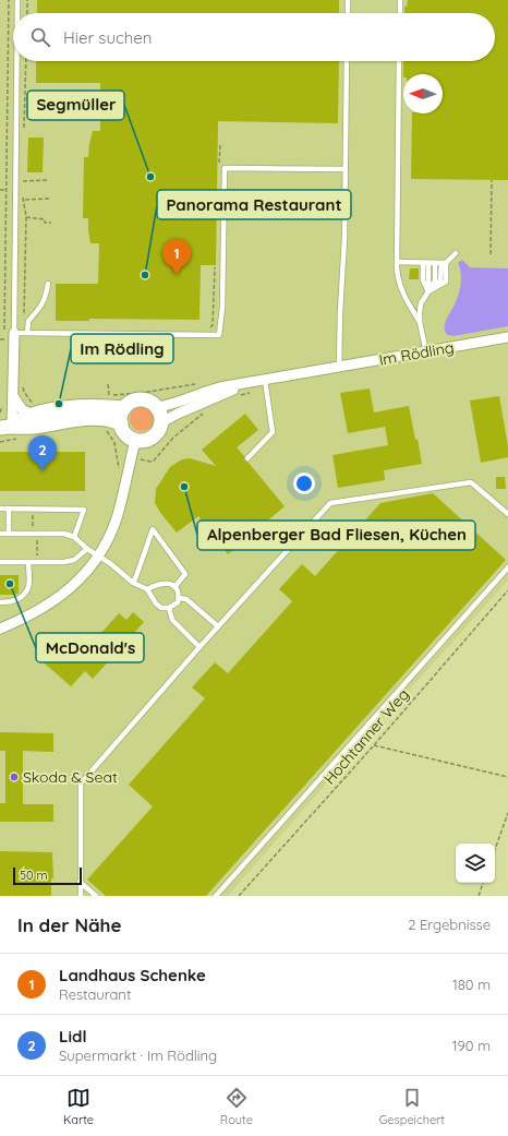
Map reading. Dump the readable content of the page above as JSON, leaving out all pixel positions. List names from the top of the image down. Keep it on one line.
{"streets":{"street":["Im Rödling"],"path":["Hochtanner Weg"]},"places":["Segmüller","Panorama Restaurant","Im Rödling","Alpenberger Bad Fliesen, Küchen","McDonald's","Skoda & Seat"],"scale_bar":"50 m","north":"left","page":{"search":"Hier suchen","pins":["1","2"],"scale":"50 m","heading":["In der Nähe","2 Ergebnisse"],"list":[{"mark":"1","name":"Landhaus Schenke","note":"Restaurant","value":"180 m"},{"mark":"2","name":"Lidl","note":"Supermarkt · Im Rödling","value":"190 m"}],"nav":["Karte","Route","Gespeichert"]}}
